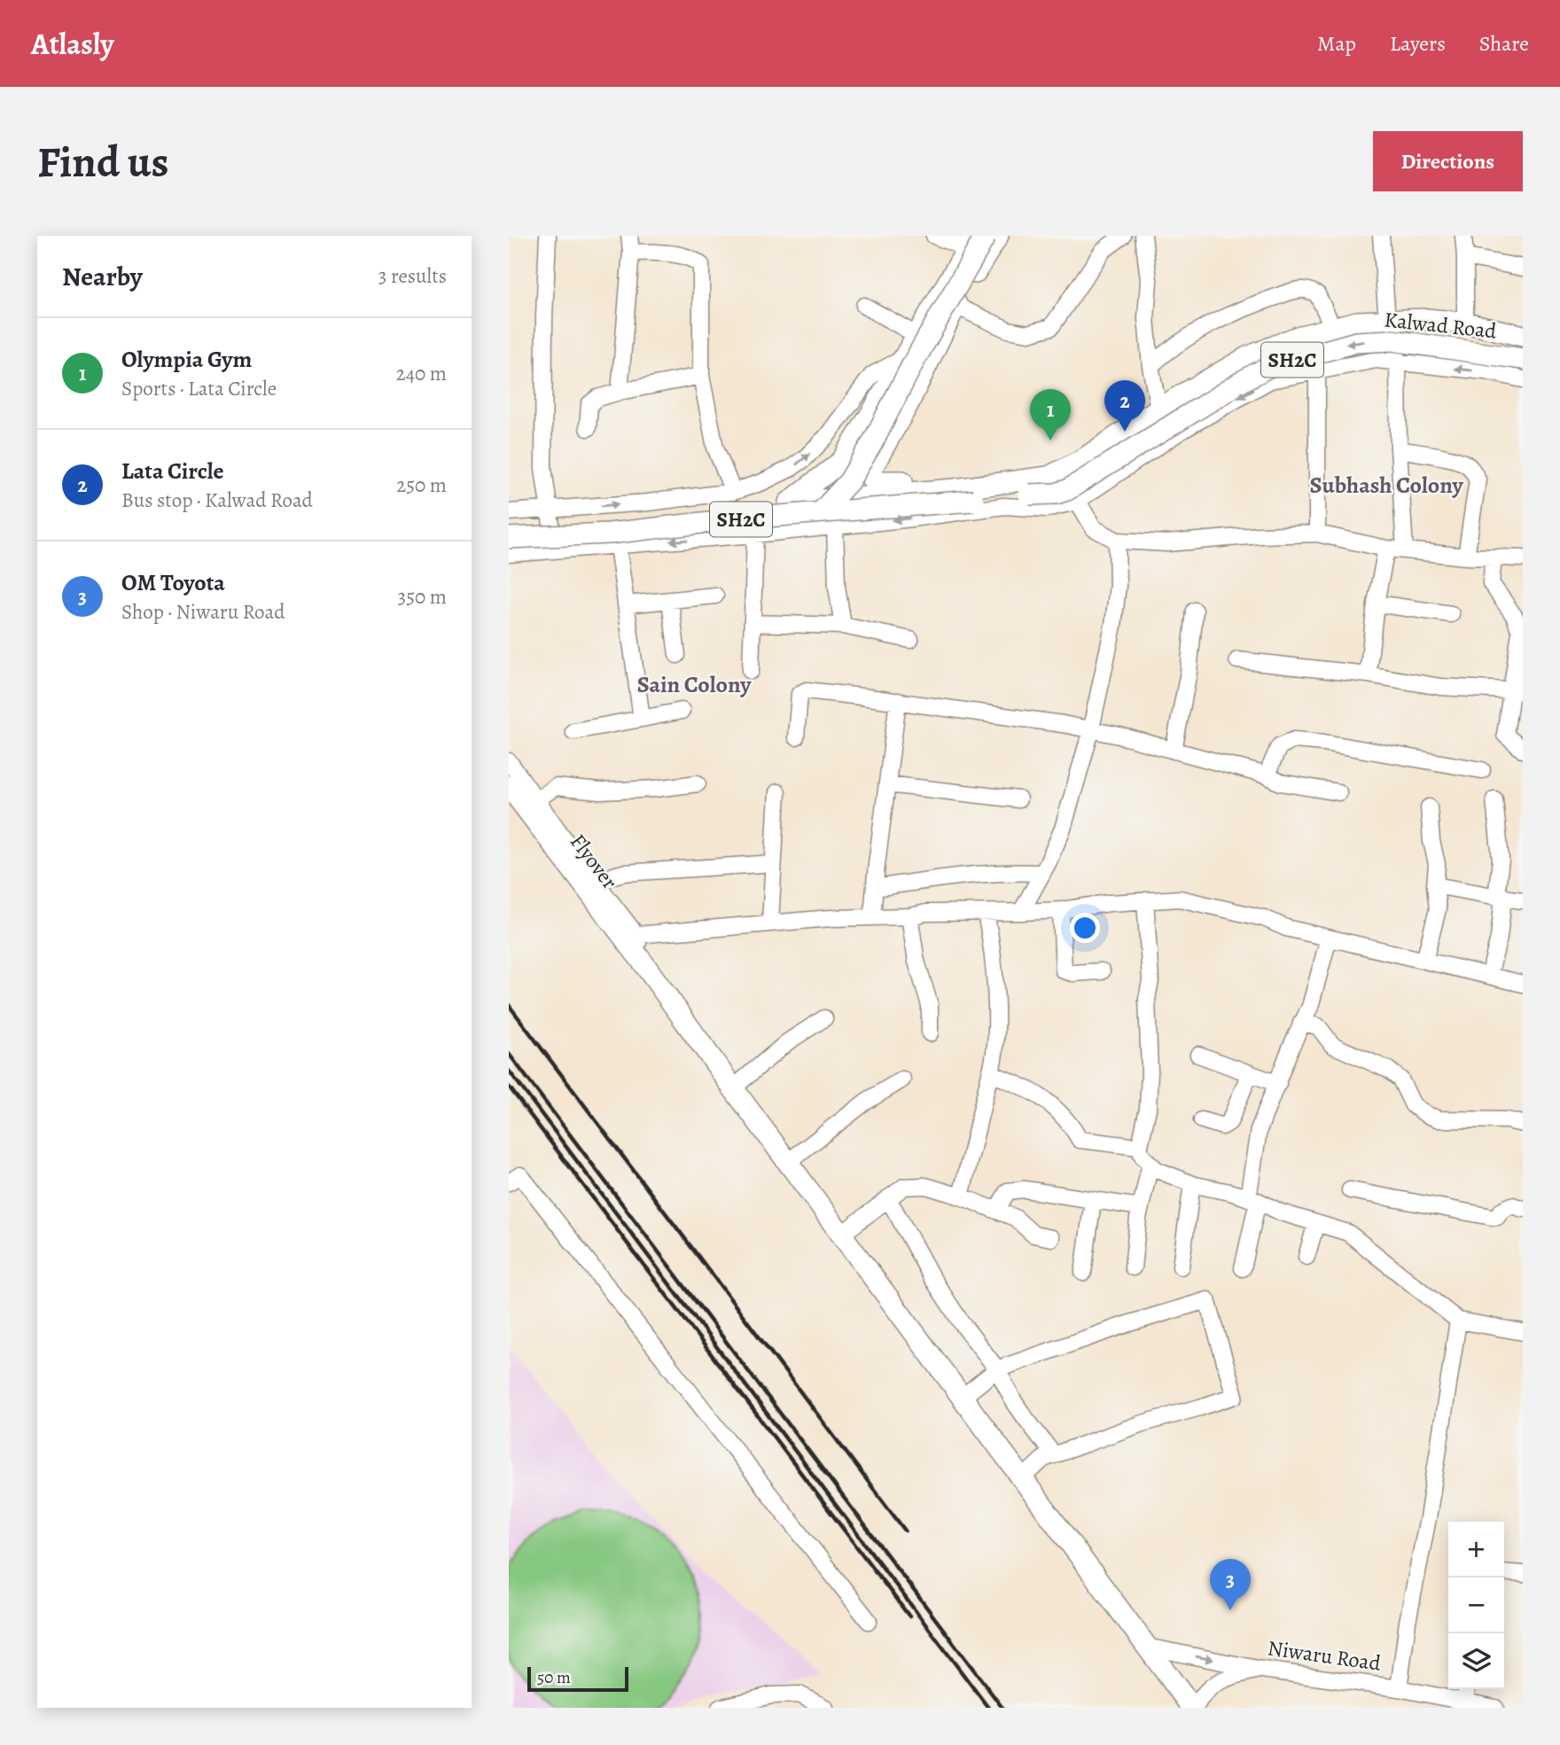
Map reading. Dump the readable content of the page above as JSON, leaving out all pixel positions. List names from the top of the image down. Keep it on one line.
{"streets":{"main road":["Kalwad Road","SH2C","Flyover"],"street":["Niwaru Road"]},"crossings":[["Kalwad Road","SH2C"],["Flyover","Niwaru Road"]],"districts":["Subhash Colony","Sain Colony"],"scale_bar":"50 m","page":{"header":"Atlasly","nav":["Map","Layers","Share"],"buttons":"Directions","title":"Find us","heading":["Nearby","3 results"],"list":[{"mark":"1","name":"Olympia Gym","note":"Sports · Lata Circle","value":"240 m"},{"mark":"2","name":"Lata Circle","note":"Bus stop · Kalwad Road","value":"250 m"},{"mark":"3","name":"OM Toyota","note":"Shop · Niwaru Road","value":"350 m"}],"pins":["2","1","3"],"map_buttons":["+","−"],"scale":"50 m"}}
